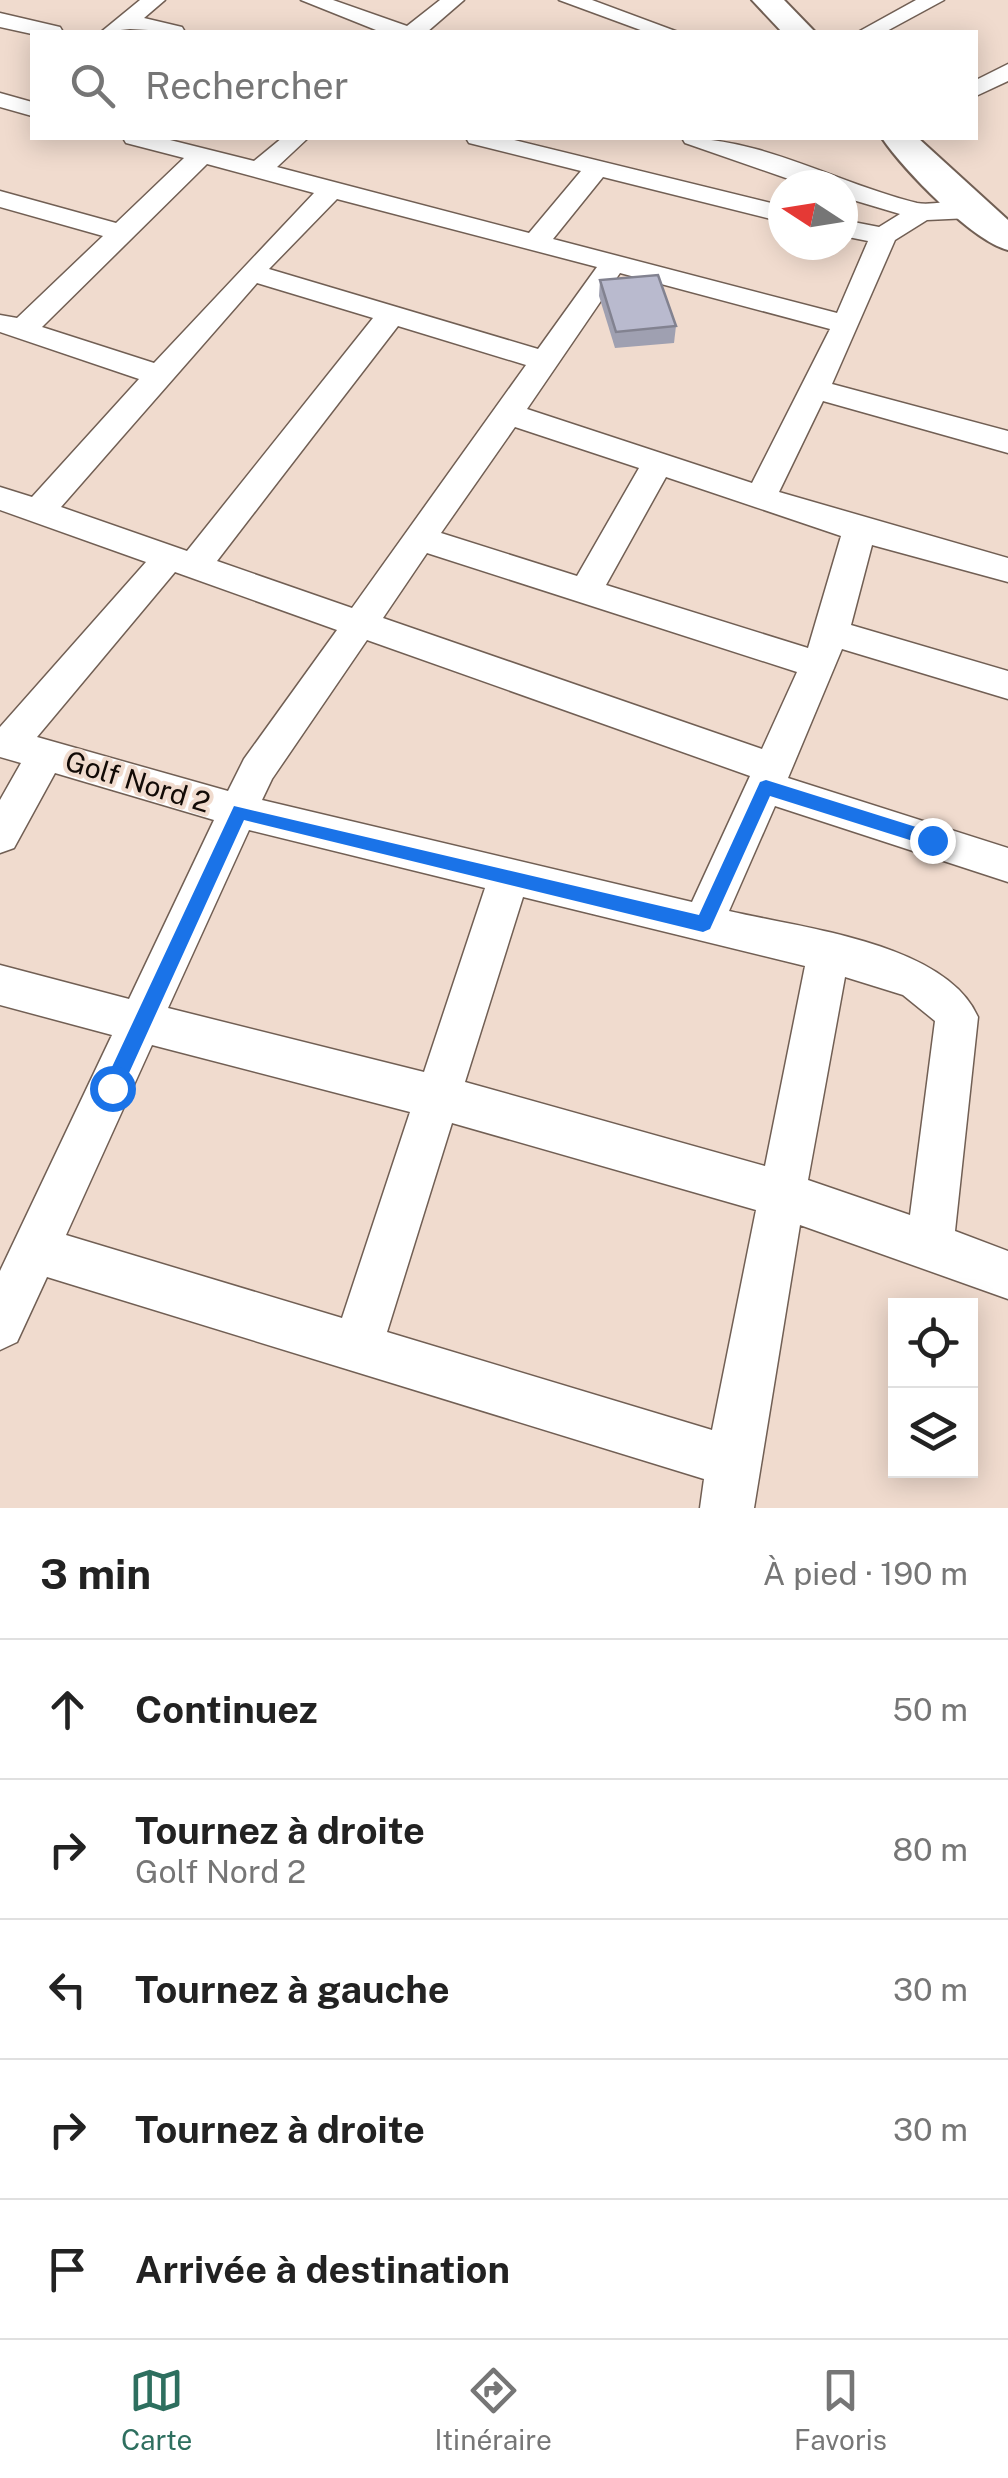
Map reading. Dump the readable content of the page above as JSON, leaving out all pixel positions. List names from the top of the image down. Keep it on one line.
{"streets":{"street":["Golf Nord 2"]},"north":"left","page":{"search":"Rechercher","heading":["3 min","À pied · 190 m"],"list":[["Continuez","50 m"],["Tournez à droite","Golf Nord 2","80 m"],["Tournez à gauche","30 m"],["Tournez à droite","30 m"],"Arrivée à destination"],"nav":["Carte","Itinéraire","Favoris"]}}
